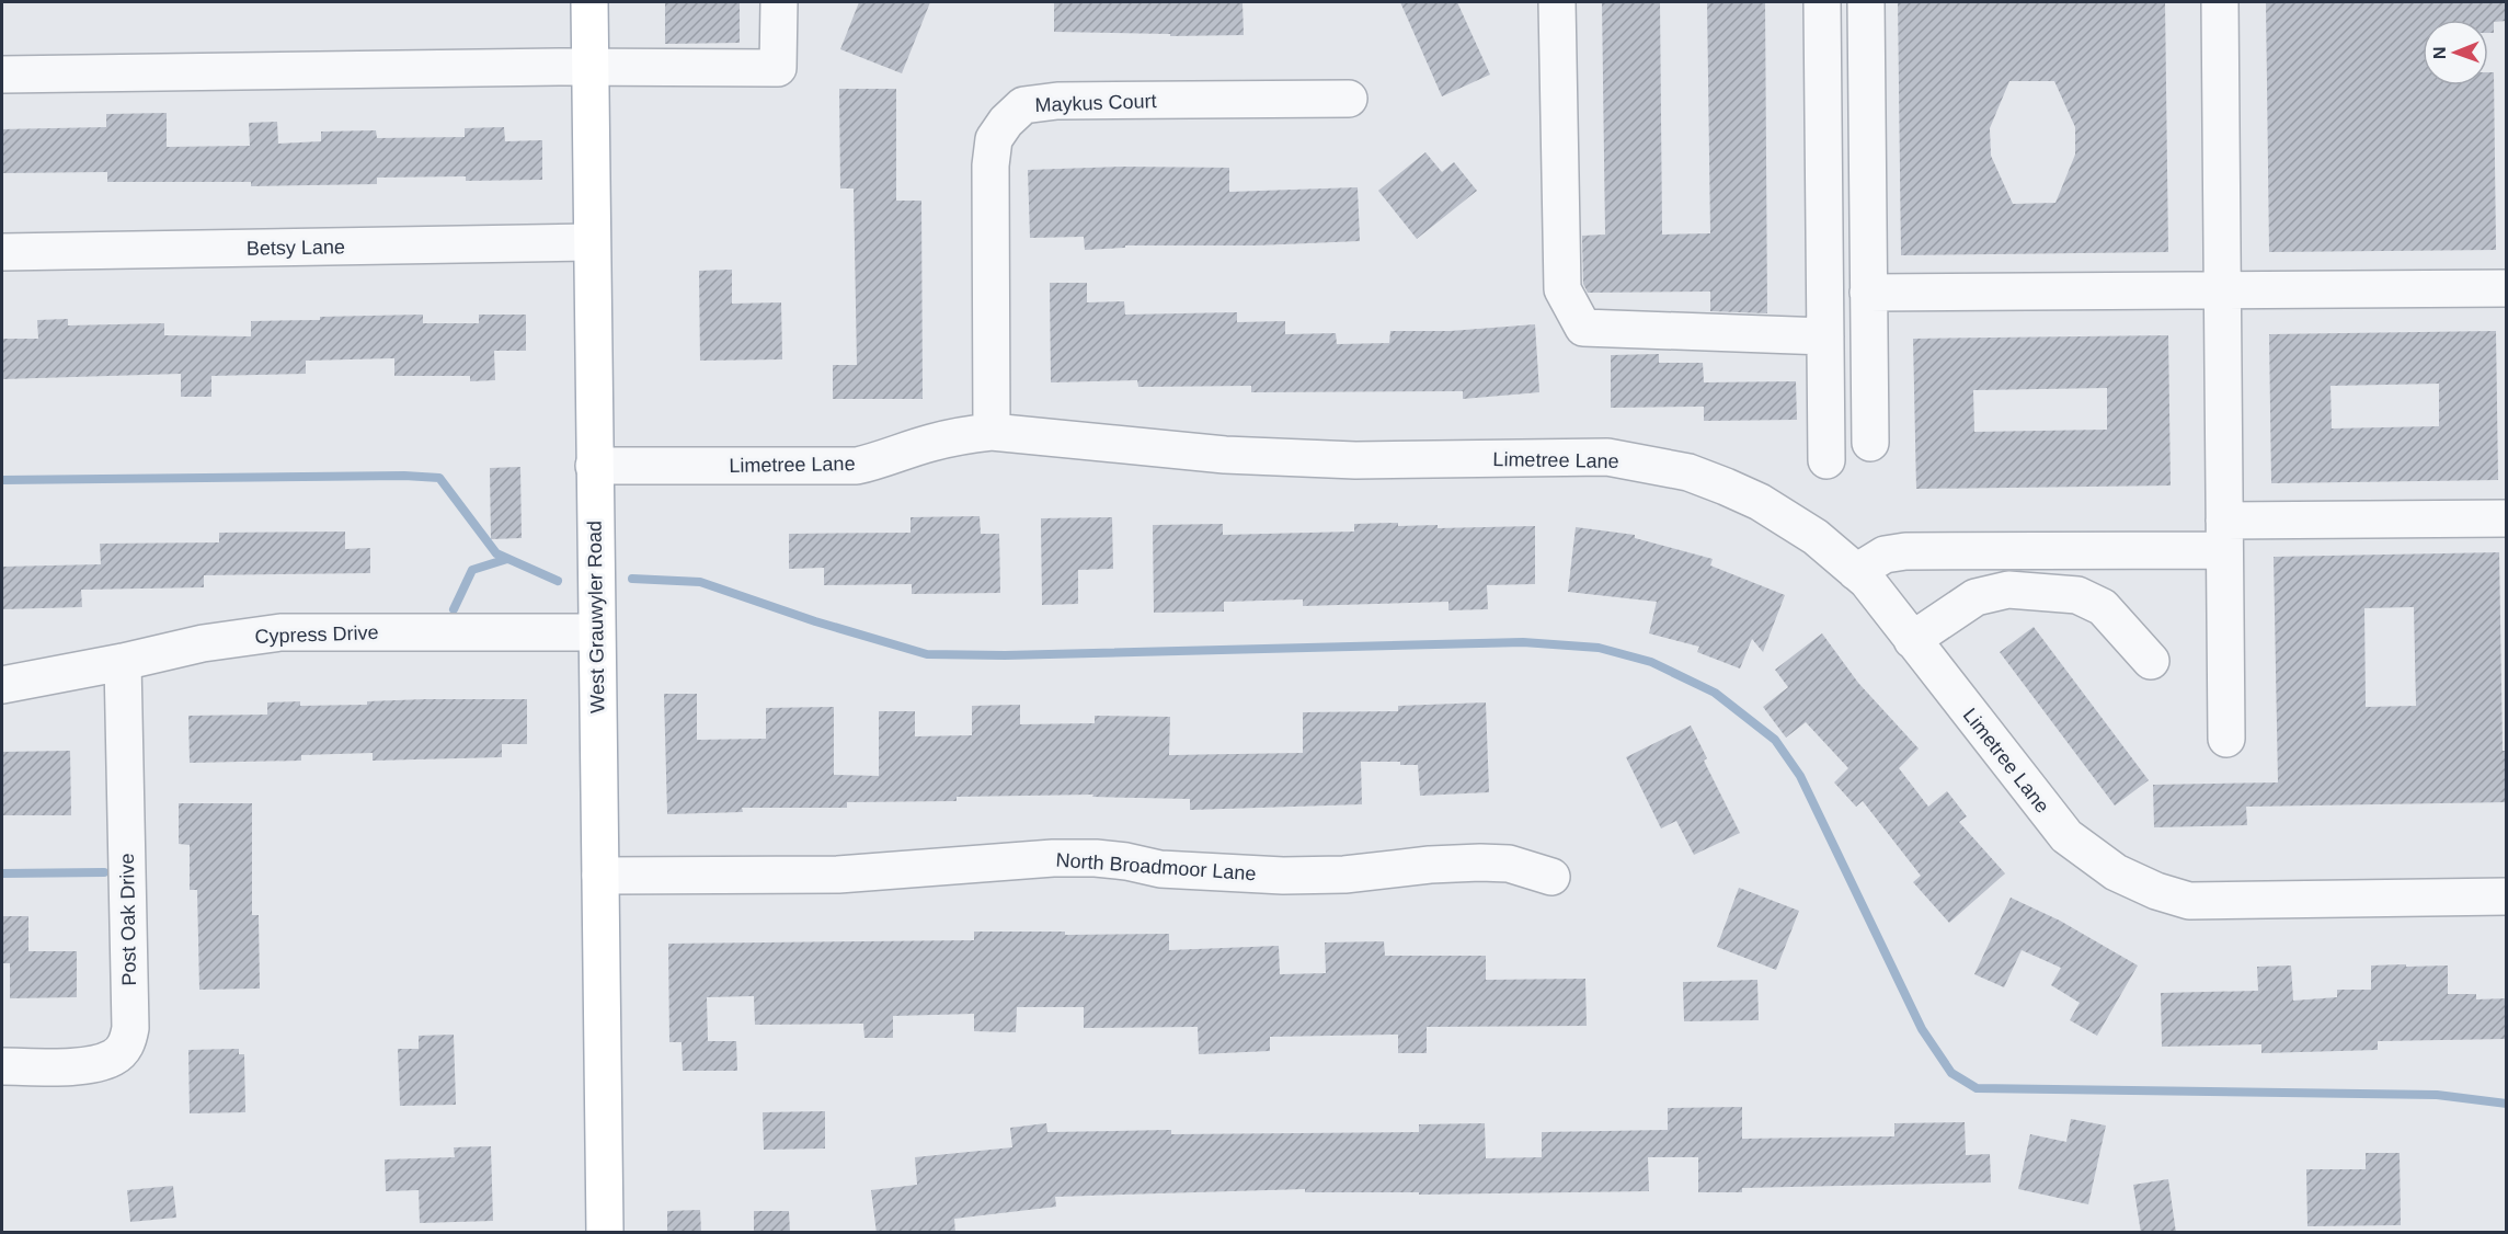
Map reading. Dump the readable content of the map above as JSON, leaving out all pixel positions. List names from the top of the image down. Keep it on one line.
{"streets":{"main road":["West Grauwyler Road"],"street":["Maykus Court","Betsy Lane","Limetree Lane","Cypress Drive","North Broadmoor Lane","Post Oak Drive"]},"crossings":[["Maykus Court","Limetree Lane"],["Betsy Lane","West Grauwyler Road"],["Limetree Lane","West Grauwyler Road"],["West Grauwyler Road","Cypress Drive"],["West Grauwyler Road","North Broadmoor Lane"],["Cypress Drive","Post Oak Drive"]],"north":"left"}
